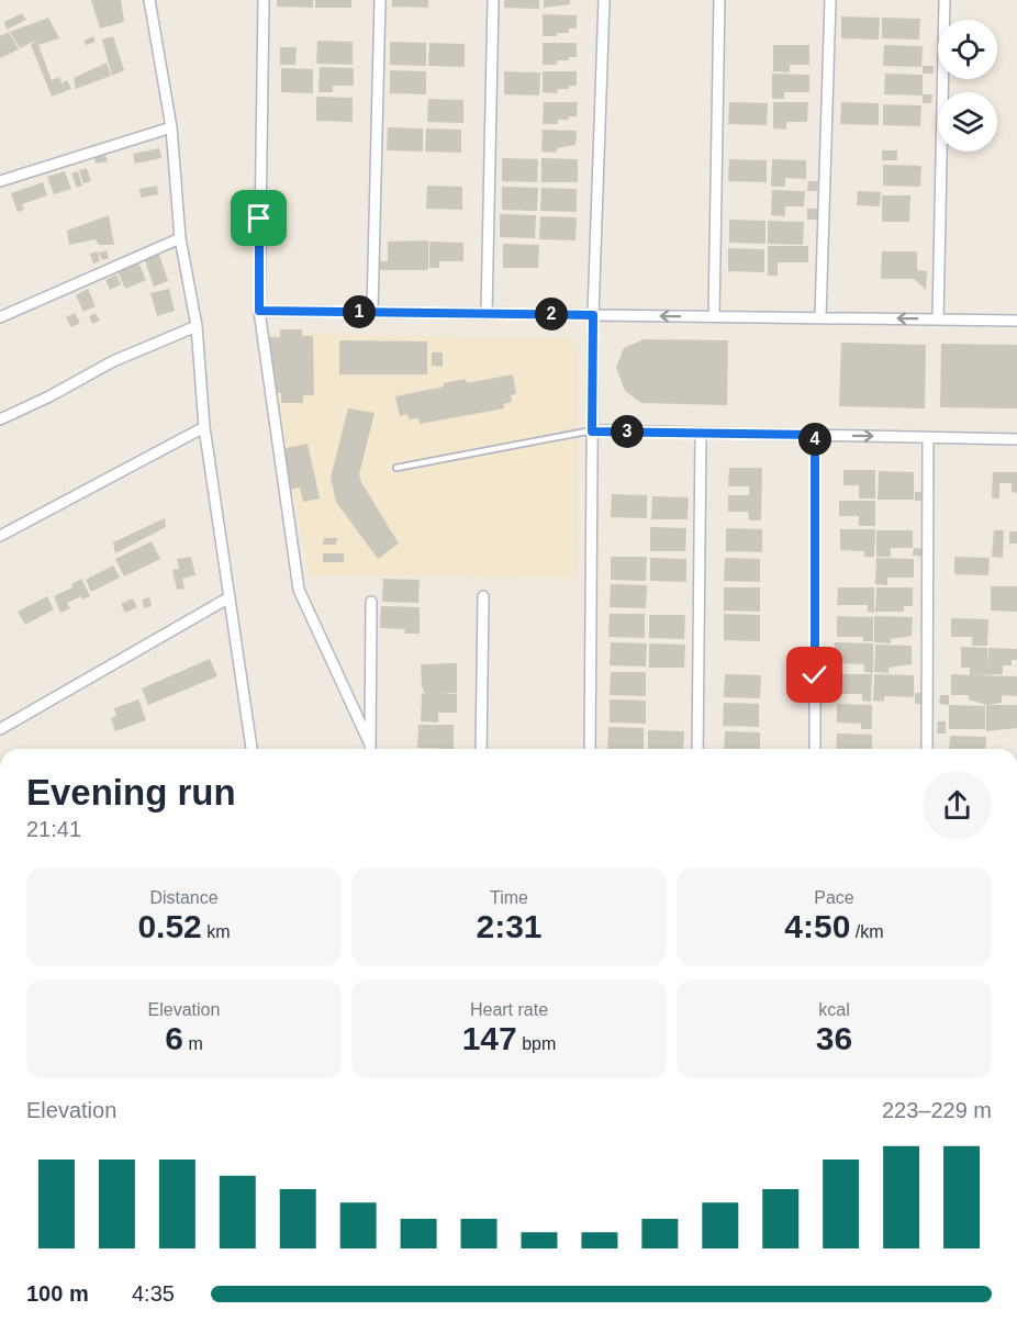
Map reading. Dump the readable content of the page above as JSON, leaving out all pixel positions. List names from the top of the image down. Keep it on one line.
{"page":{"pins":["1","2","3","4"],"heading":["Evening run","21:41"],"stats":[["Distance","0.52 km"],["Time","2:31"],["Pace","4:50 /km"],["Elevation","6 m"],["Heart rate","147 bpm"],["kcal","36"]],"chart":["Elevation","223–229 m"],"list":[{"name":"100 m","note":"4:35"}]}}
